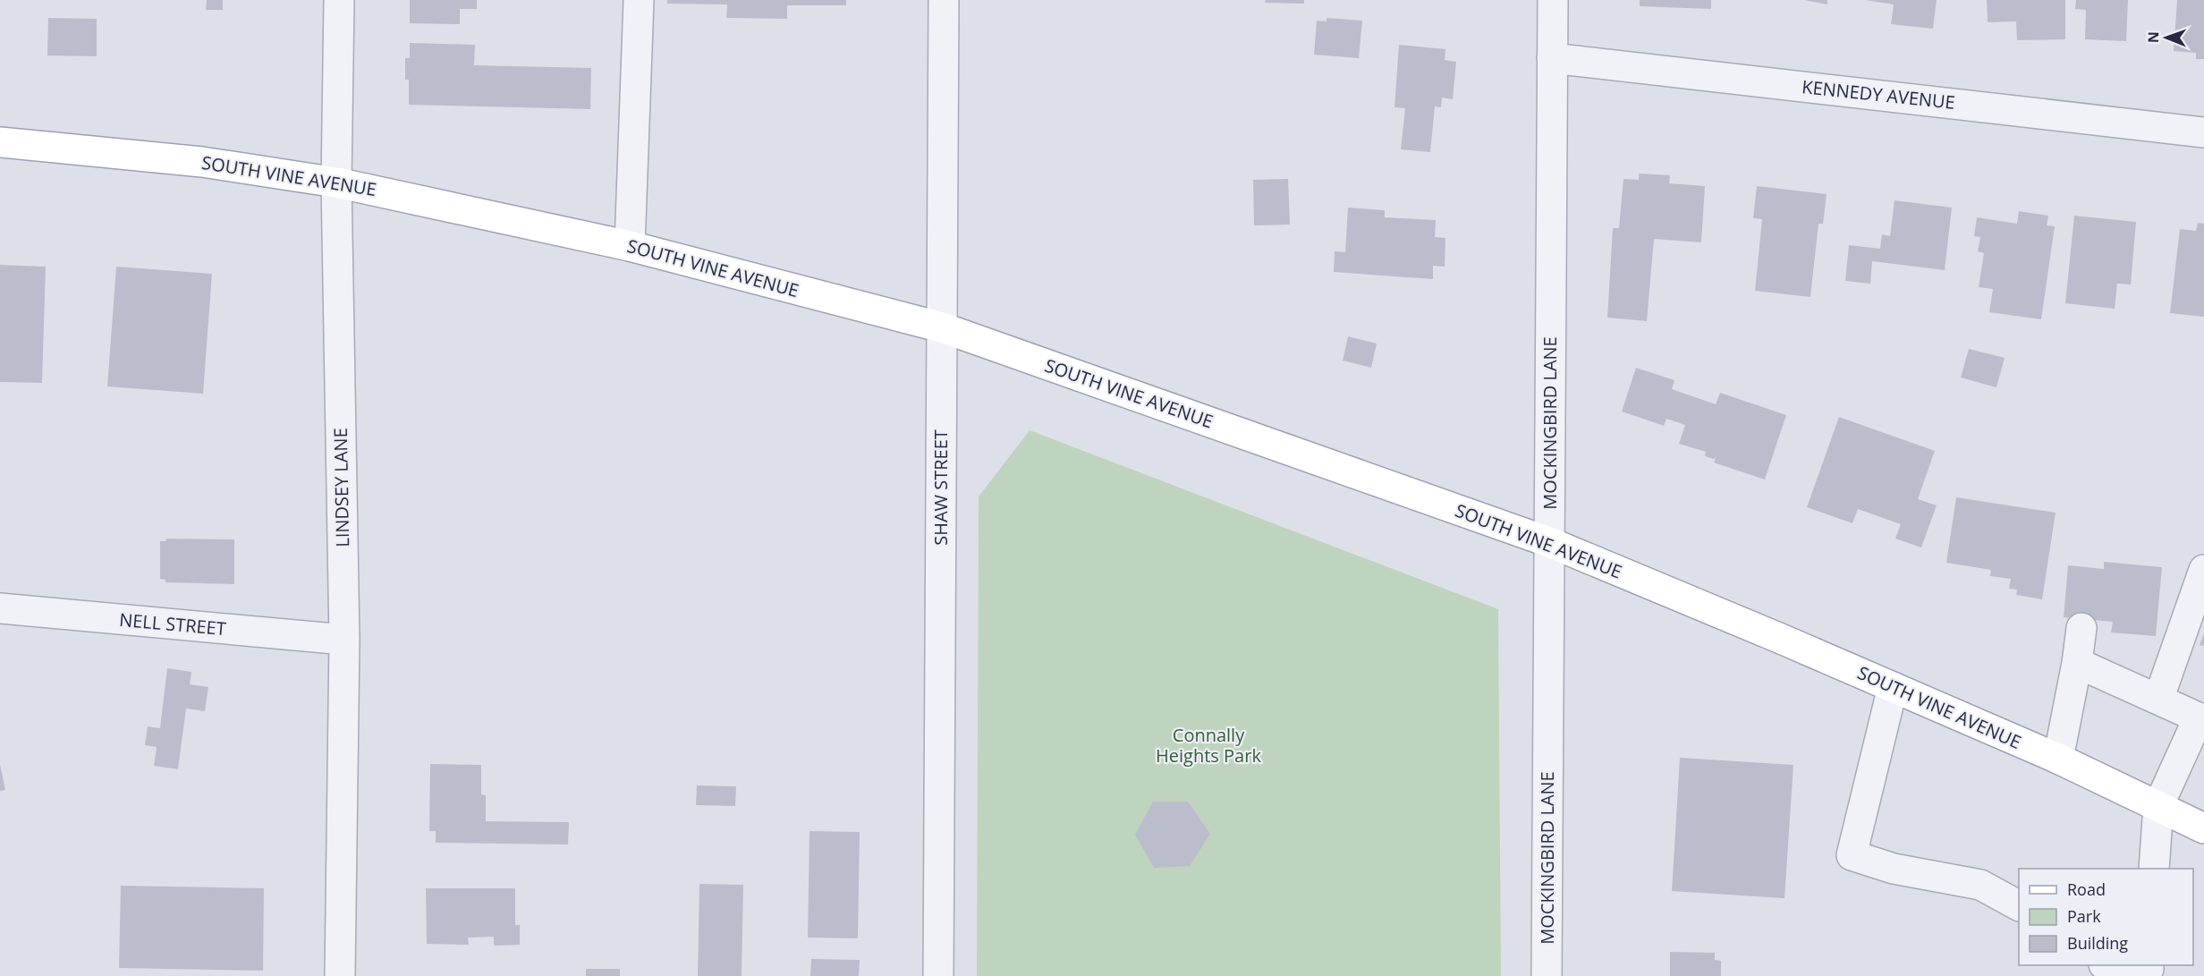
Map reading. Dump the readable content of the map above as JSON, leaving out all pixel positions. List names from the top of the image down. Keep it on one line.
{"streets":{"main road":["SOUTH VINE AVENUE"],"street":["KENNEDY AVENUE","MOCKINGBIRD LANE","LINDSEY LANE","SHAW STREET","NELL STREET"]},"crossings":[["KENNEDY AVENUE","MOCKINGBIRD LANE"],["SOUTH VINE AVENUE","MOCKINGBIRD LANE"],["SOUTH VINE AVENUE","LINDSEY LANE"],["SOUTH VINE AVENUE","SHAW STREET"],["LINDSEY LANE","NELL STREET"]],"parks":["Connally Heights Park"],"legend":["Road","Park","Building"],"north":"left"}
